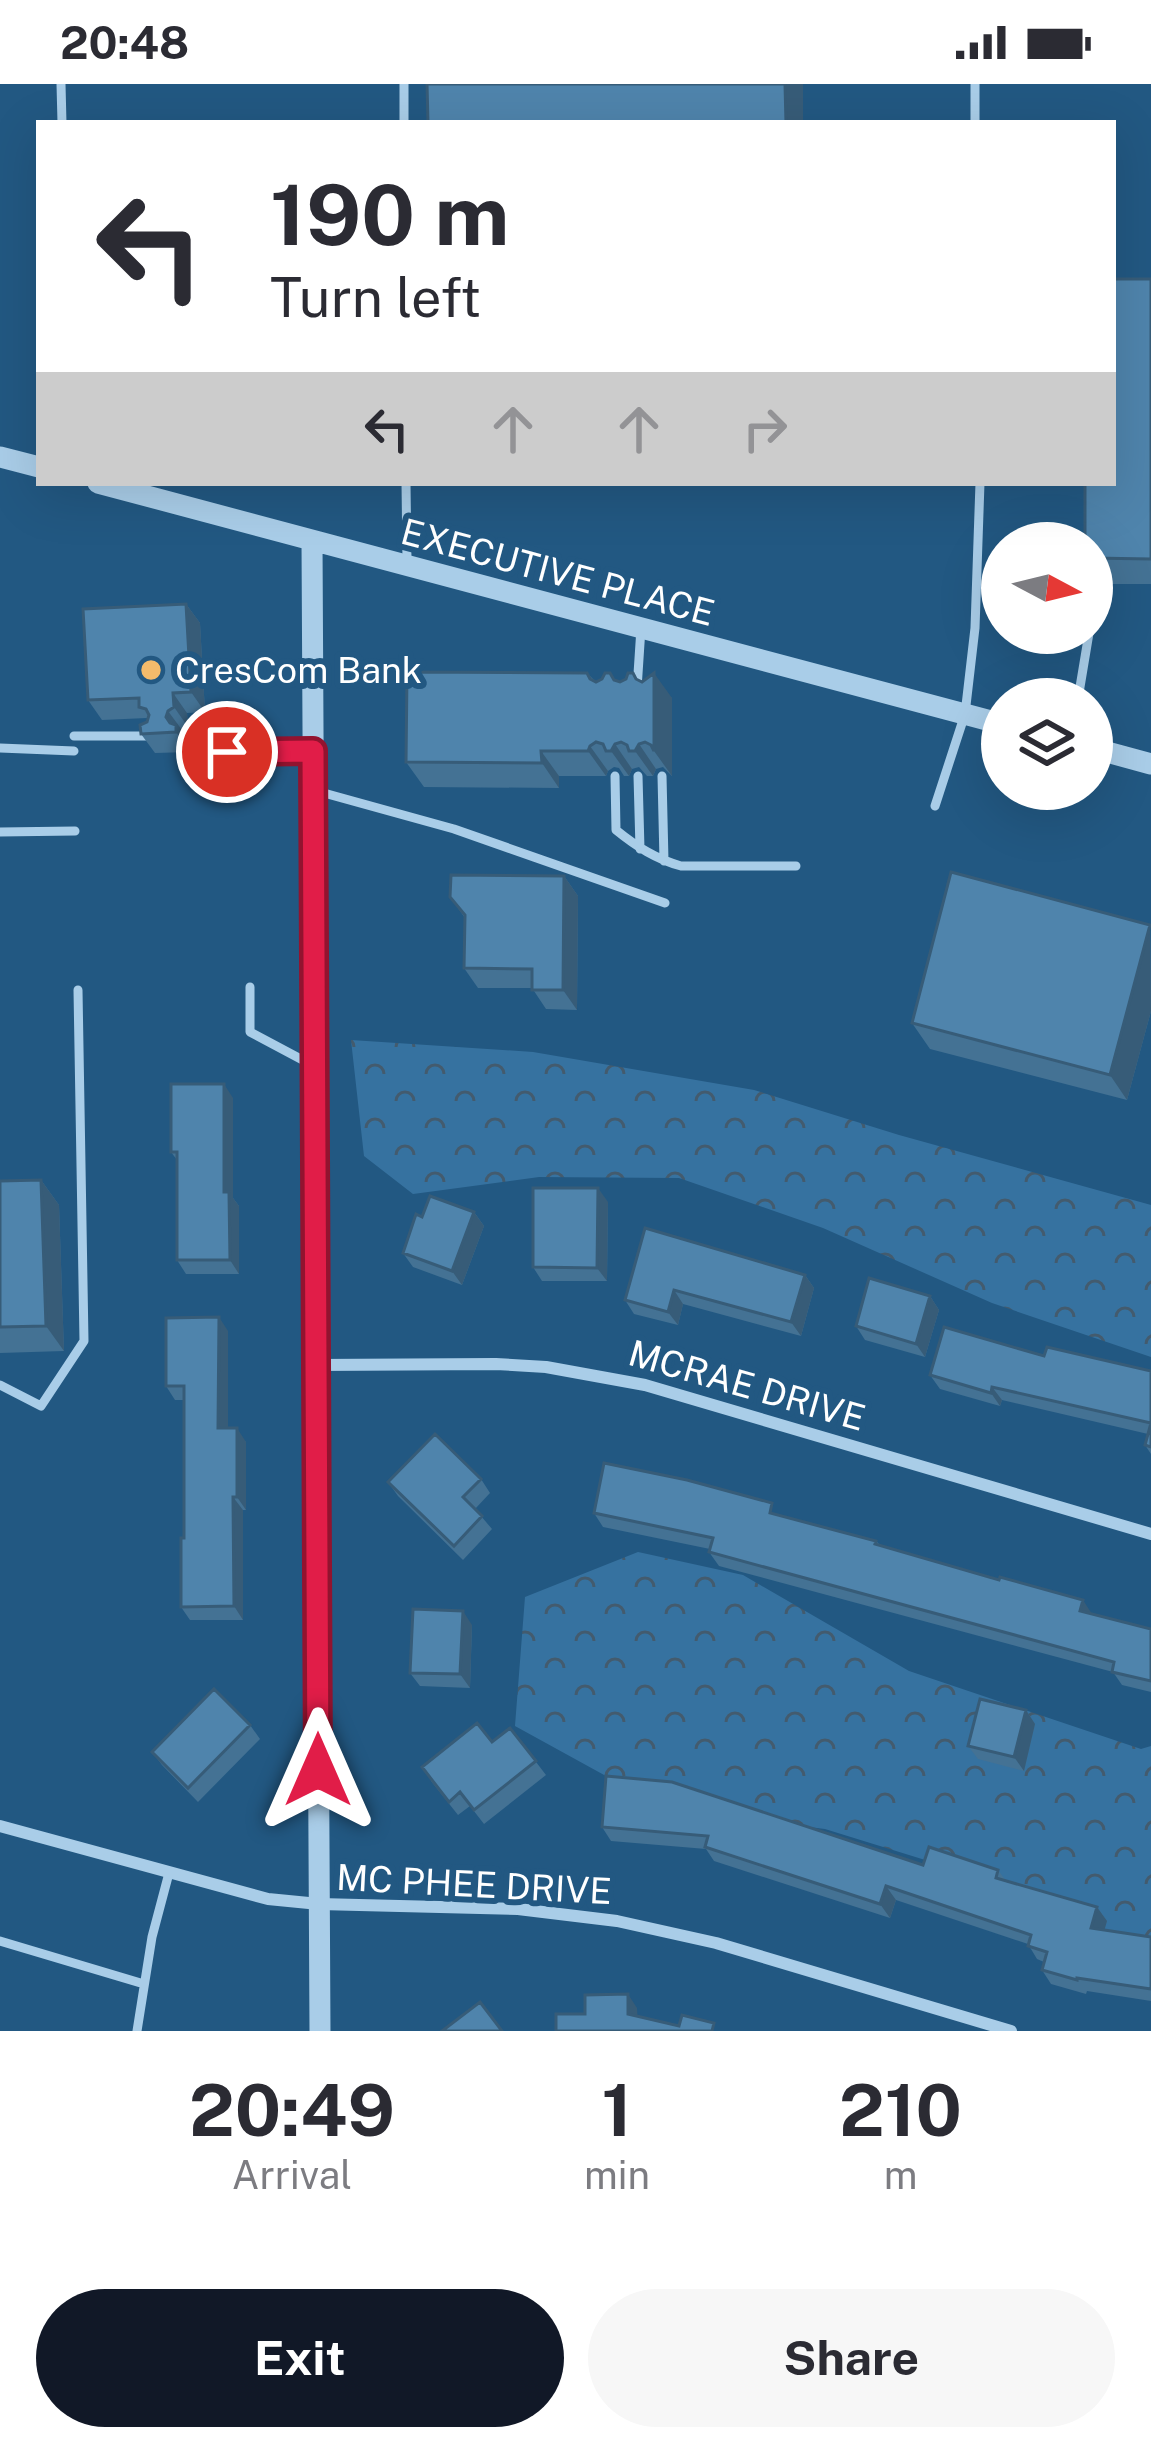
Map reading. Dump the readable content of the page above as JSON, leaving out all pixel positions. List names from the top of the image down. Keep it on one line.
{"streets":{"street":["EXECUTIVE PLACE","MCRAE DRIVE","MC PHEE DRIVE"]},"places":["CresCom Bank"],"north":"right","page":{"status":"20:48","turn":["190 m","Turn left"],"eta":["20:49","Arrival","1","min","210","m"],"buttons":["Exit","Share"]}}
